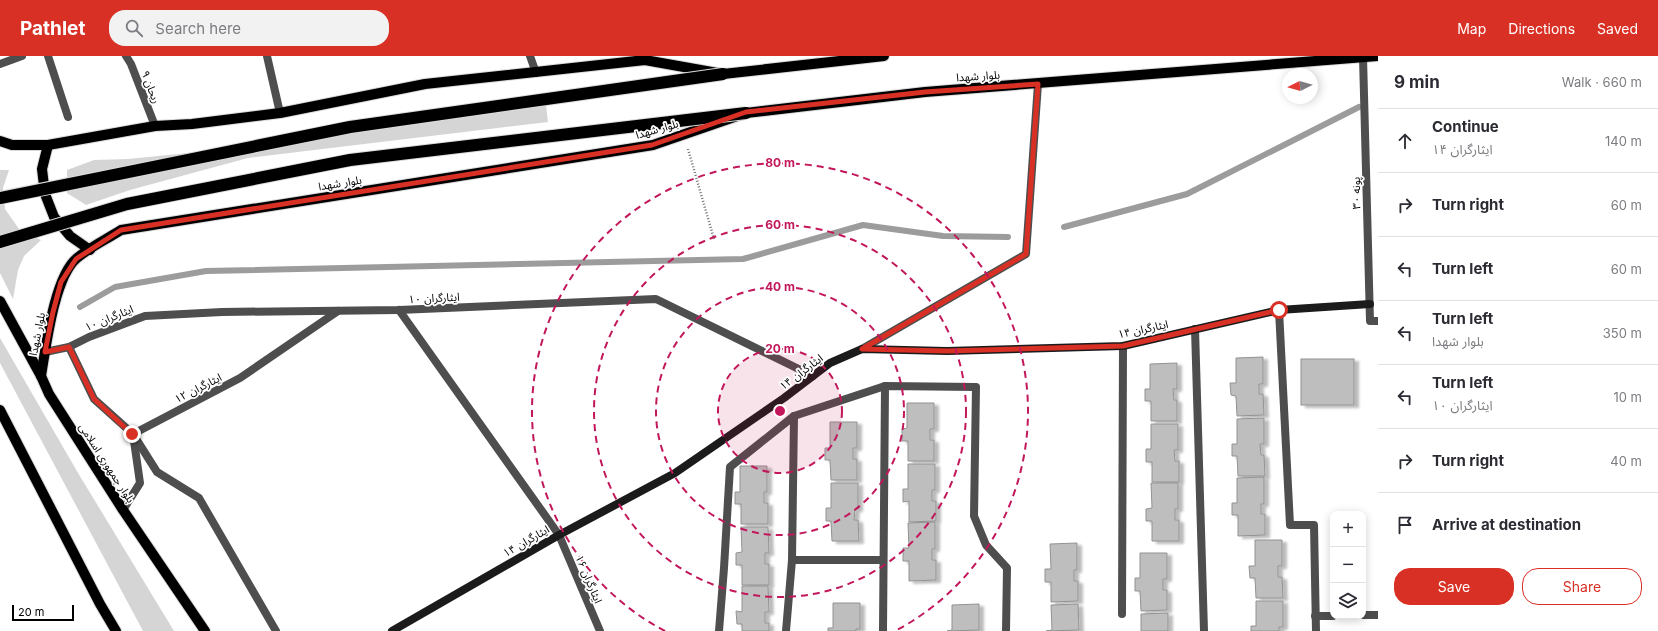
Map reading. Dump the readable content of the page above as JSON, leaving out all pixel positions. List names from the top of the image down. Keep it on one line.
{"streets":{"main road":["بلوار شهدا","بلوار جمهوری اسلامی"],"street":["ریحان ۹","پونه ۳۰","ایثارگران ۱۰","ایثارگران ۱۴","ایثارگران ۱۲","ایثارگران ۱۶"]},"crossings":[["بلوار شهدا","پونه ۳۰"],["بلوار شهدا","ایثارگران ۱۰"],["بلوار شهدا","بلوار جمهوری اسلامی"],["پونه ۳۰","ایثارگران ۱۴"],["ایثارگران ۱۰","ایثارگران ۱۴"],["ایثارگران ۱۰","ایثارگران ۱۲"],["ایثارگران ۱۰","ایثارگران ۱۶"],["ایثارگران ۱۴","ایثارگران ۱۶"]],"scale_bar":"20 m","north":"left","page":{"header":"Pathlet","search":"Search here","nav":["Map","Directions","Saved"],"heading":["9 min","Walk · 660 m"],"list":[["Continue","ایثارگران ۱۴","140 m"],["Turn right","60 m"],["Turn left","60 m"],["Turn left","بلوار شهدا","350 m"],["Turn left","ایثارگران ۱۰","10 m"],["Turn right","40 m"],"Arrive at destination"],"map_buttons":["+","−"],"buttons":["Save","Share"],"scale":"20 m"},"rings":["80 m","60 m","40 m","20 m"]}
